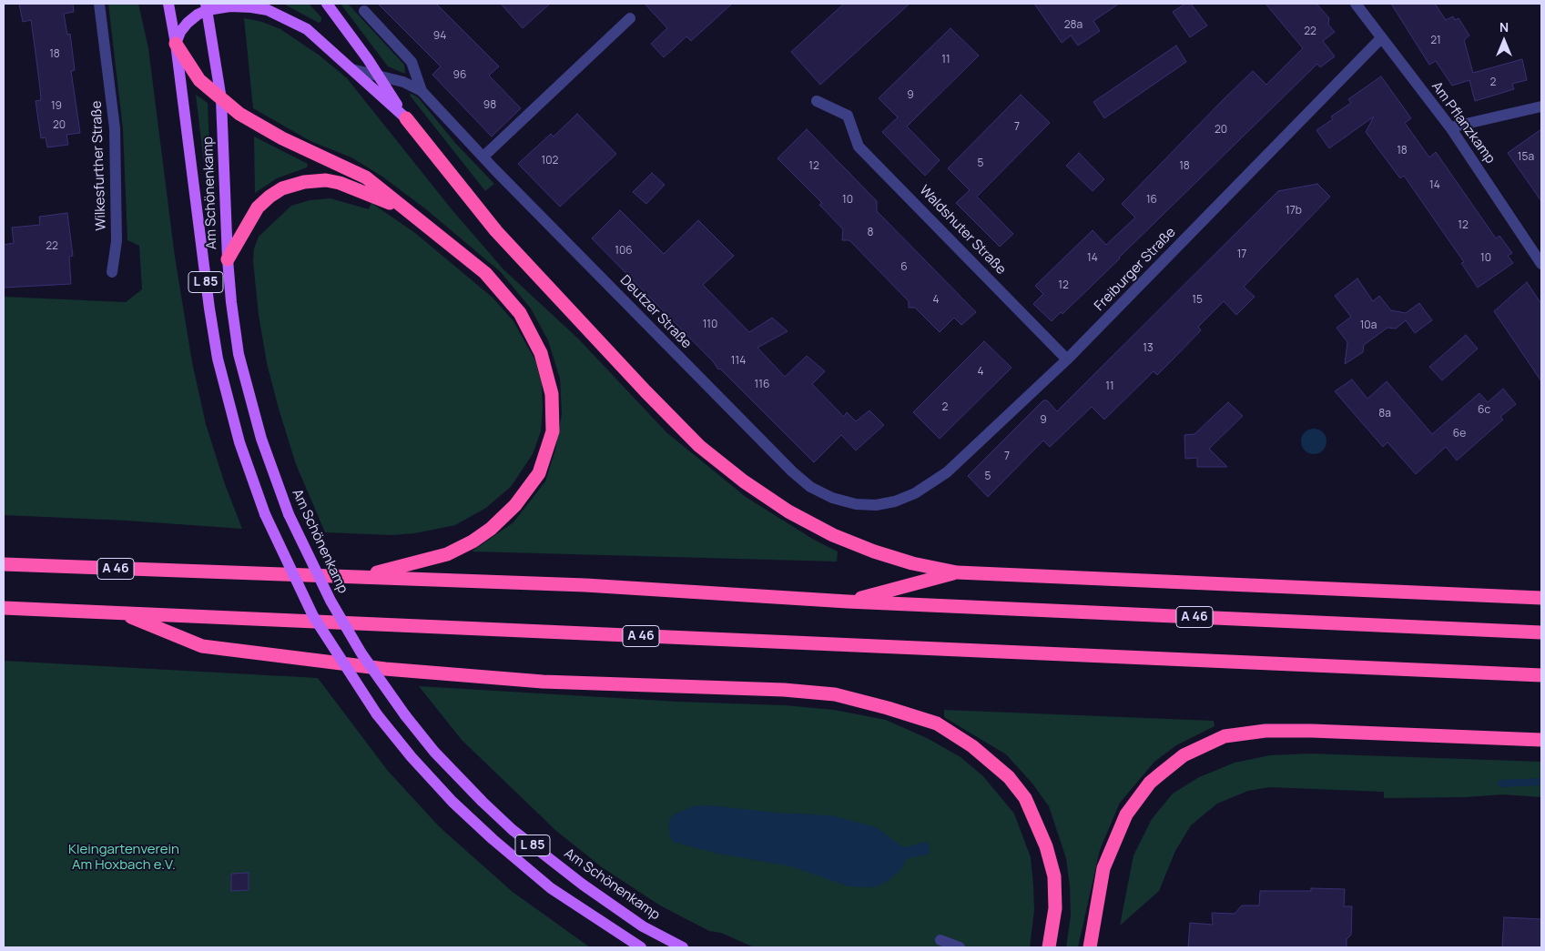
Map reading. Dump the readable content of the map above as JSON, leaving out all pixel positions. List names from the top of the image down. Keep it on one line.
{"streets":{"highway":["A 46"],"main road":["Am Schönenkamp","L 85"],"street":["Am Pflanzkamp","Wilkesfurther Straße","Waldshuter Straße","Freiburger Straße","Deutzer Straße"]},"crossings":[["Am Pflanzkamp","Freiburger Straße"],["Waldshuter Straße","Freiburger Straße"],["Freiburger Straße","Deutzer Straße"]],"parks":["Kleingartenverein Am Hoxbach e.V."],"house_numbers":["28a","22","94","21","18","11","96","2","9","98","19","20","7","20","18","15a","102","5","12","18","14","10","16","17b","12","8","22","106","17","14","10","6","12","4","15","110","10a","13","114","4","116","11","2","6c","8a","9","6e","7","5"],"north":"top"}
